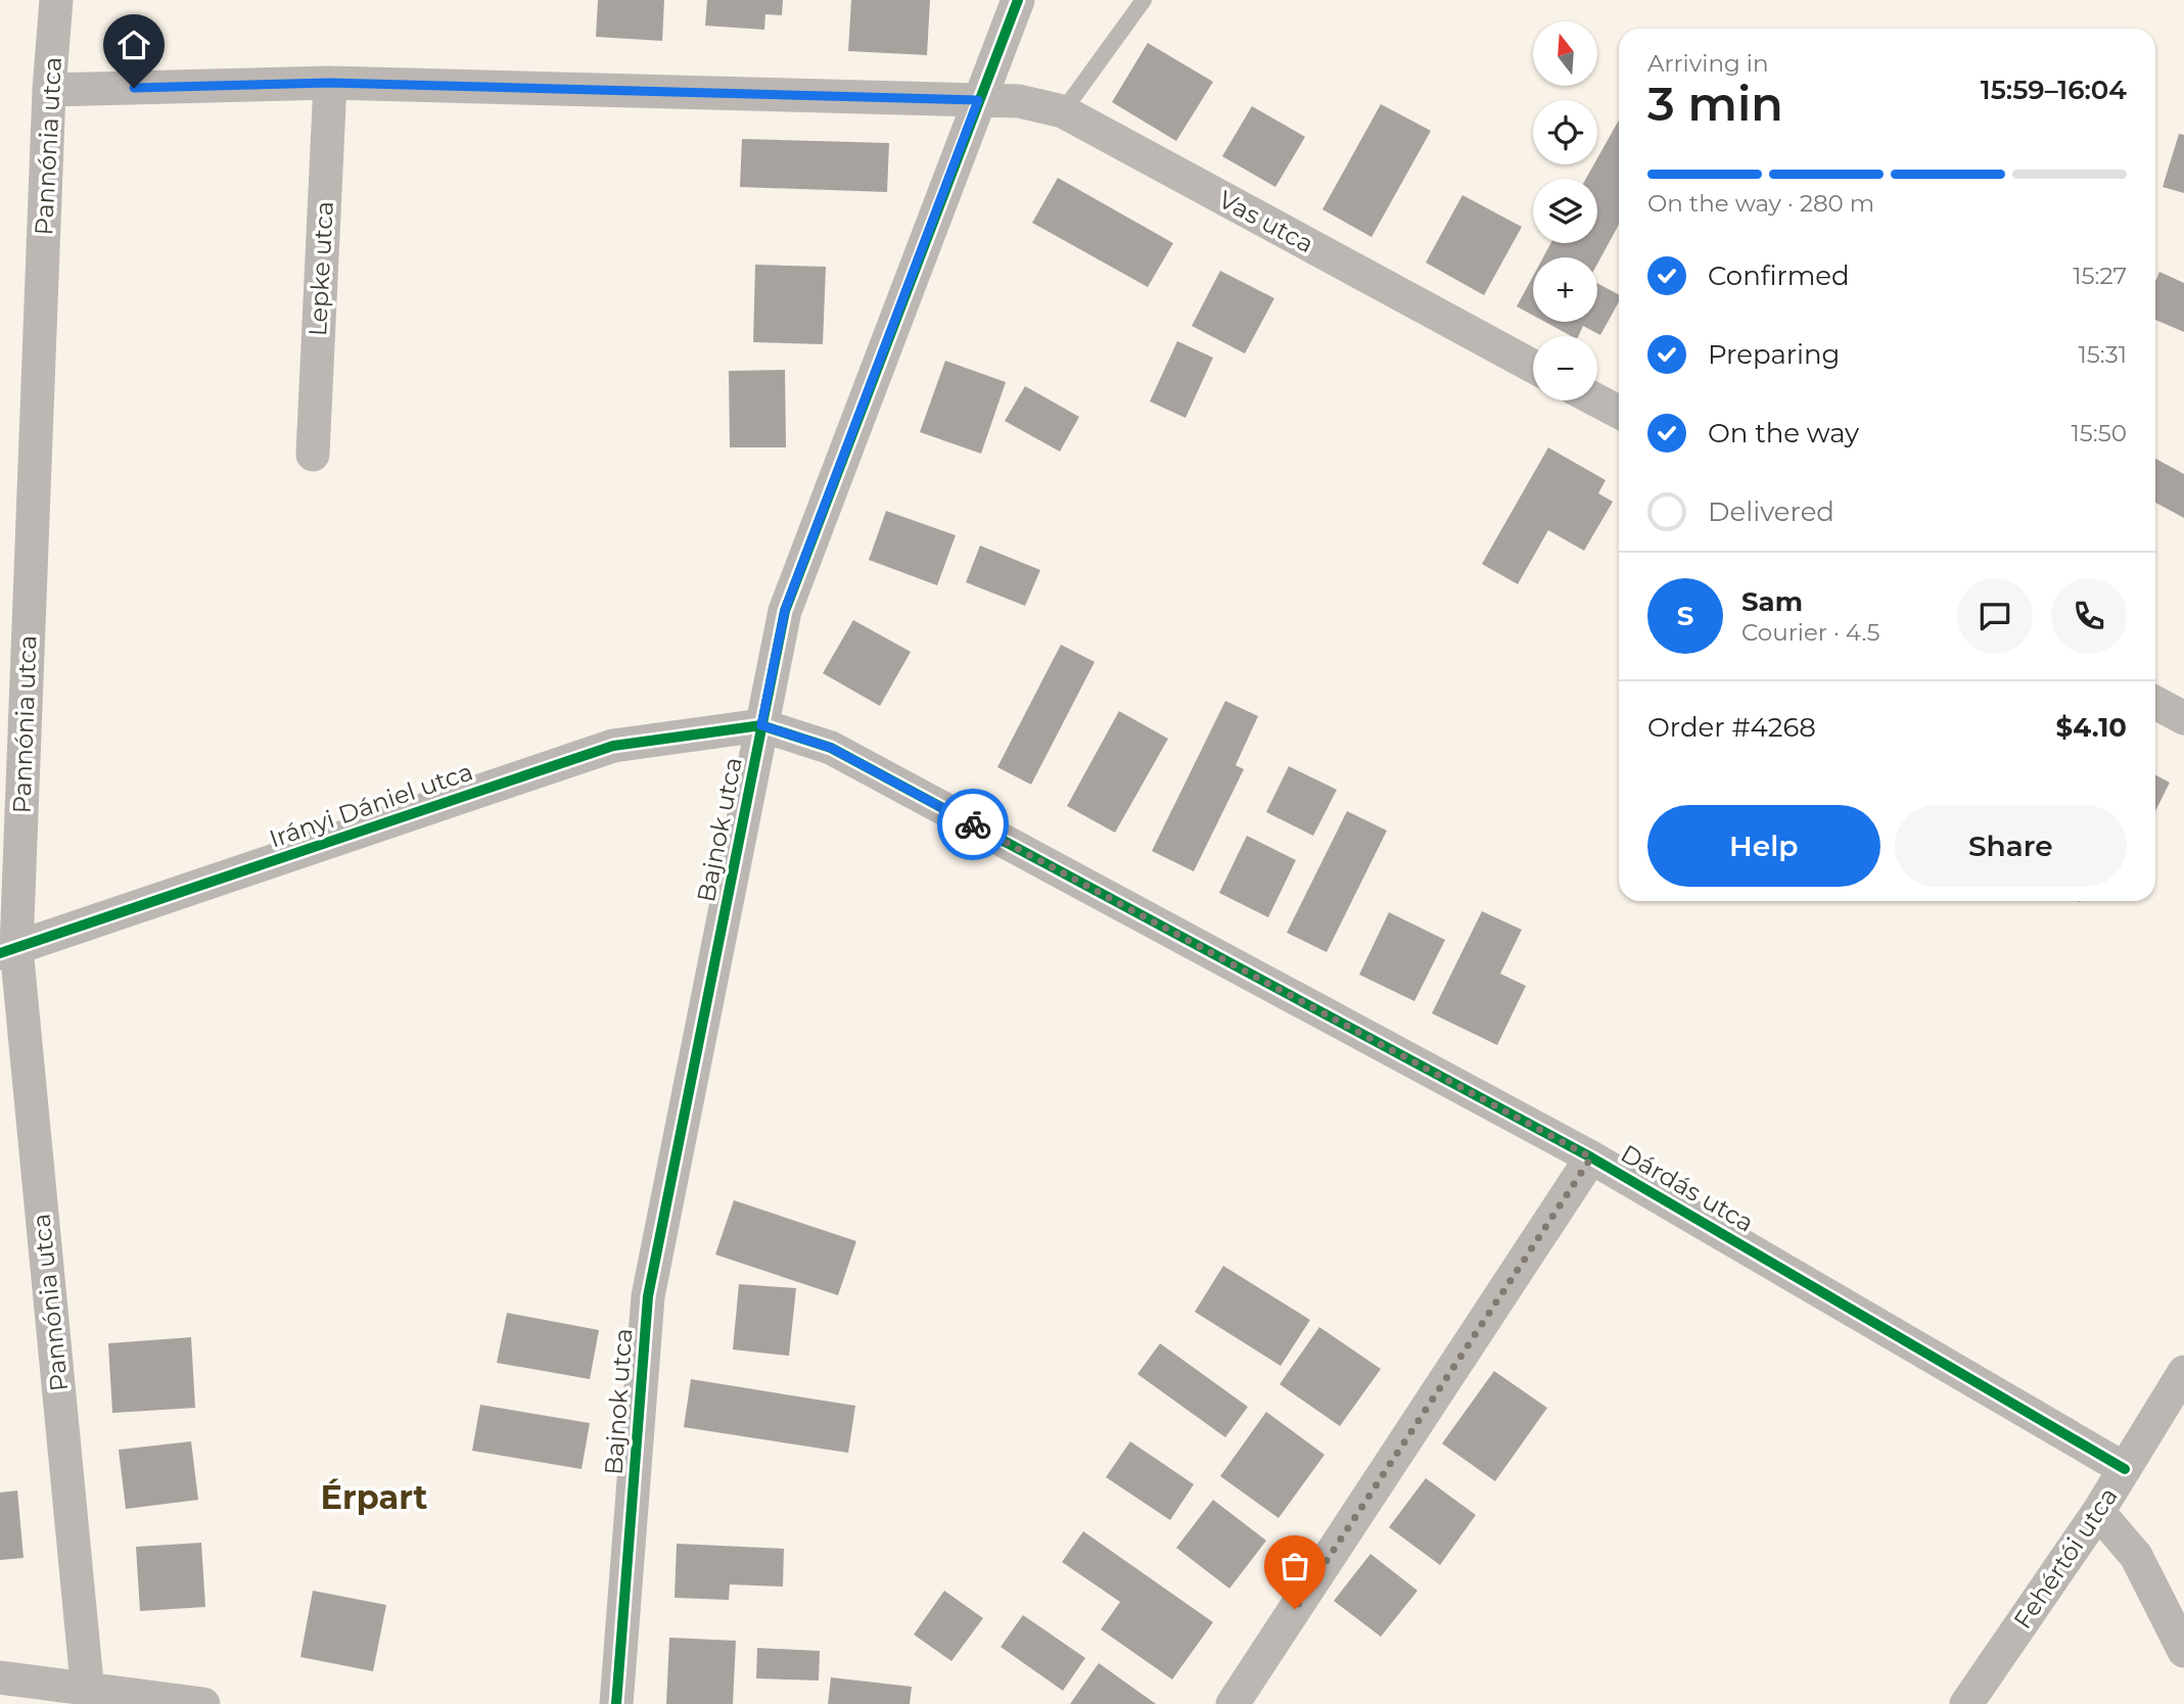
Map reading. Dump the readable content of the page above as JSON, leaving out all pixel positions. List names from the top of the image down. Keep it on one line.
{"streets":{"street":["Pannónia utca","Vas utca","Lepke utca","Irányi Dániel utca","Bajnok utca","Dárdás utca","Fehértói utca"]},"crossings":[["Pannónia utca","Irányi Dániel utca"],["Vas utca","Bajnok utca"],["Irányi Dániel utca","Bajnok utca"],["Irányi Dániel utca","Dárdás utca"],["Bajnok utca","Dárdás utca"],["Dárdás utca","Fehértói utca"]],"districts":["Érpart"],"north":"top","page":{"map_buttons":["+","−"],"heading":["3 min","Arriving in","15:59–16:04"],"panel":["Sam","Courier · 4.5","Order #4268","$4.10"],"bar":"On the way · 280 m","list":[["Confirmed","15:27"],["Preparing","15:31"],["On the way","15:50"],"Delivered"],"round":"S","buttons":["Help","Share"]}}
